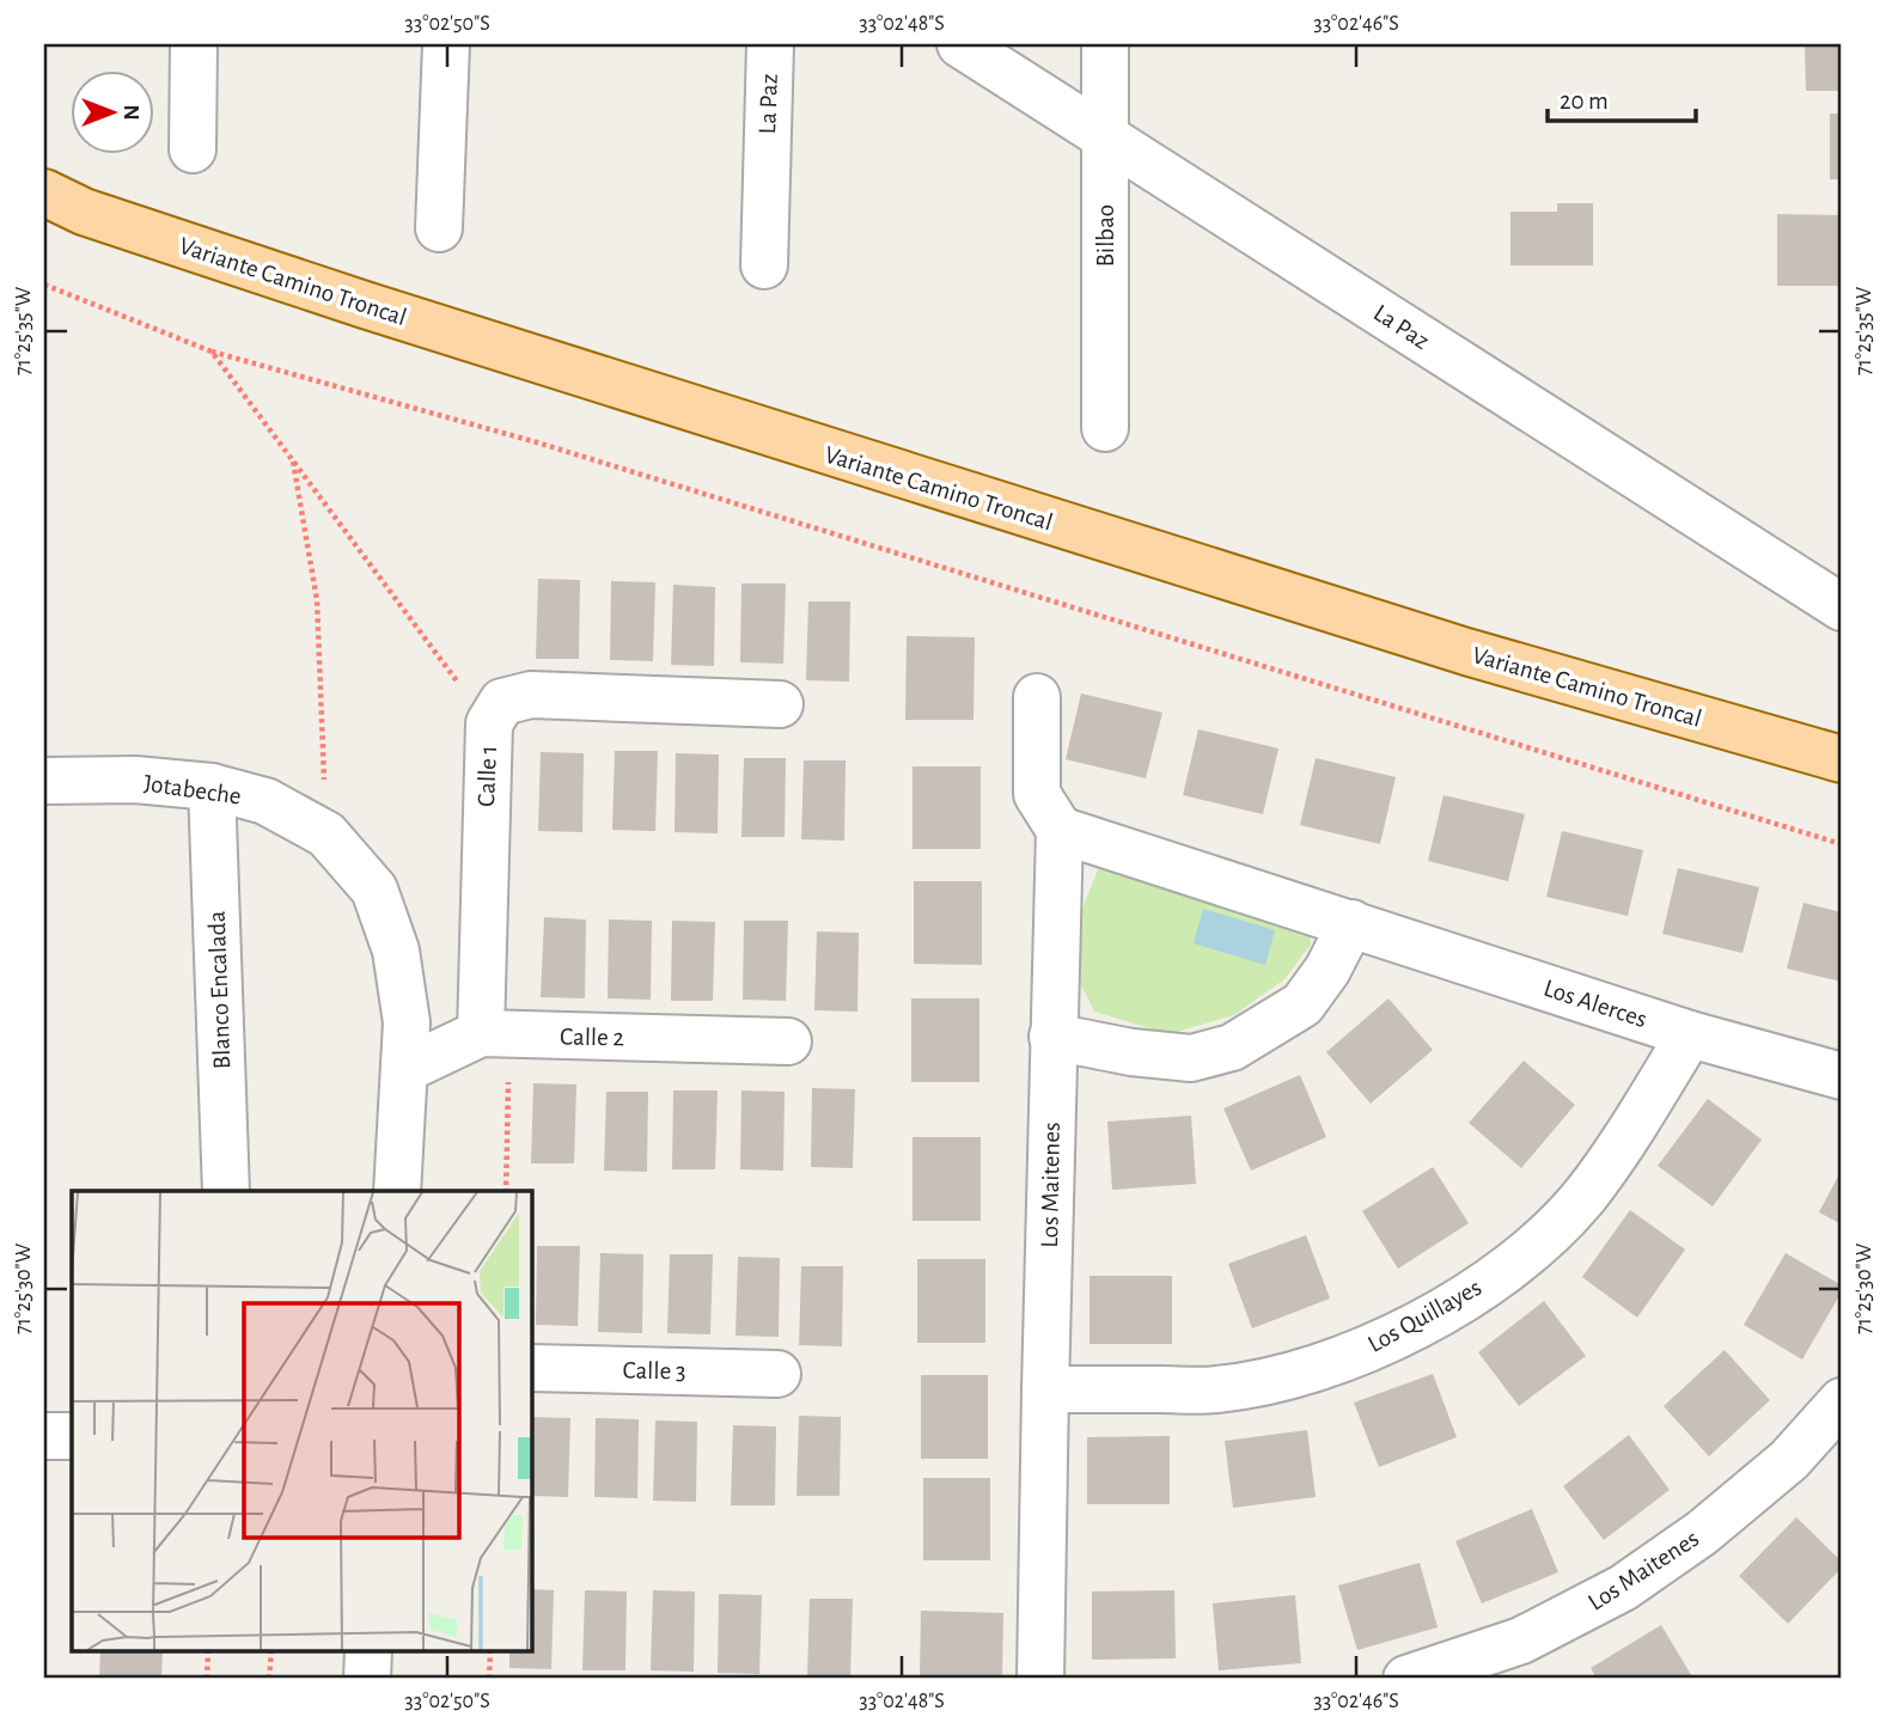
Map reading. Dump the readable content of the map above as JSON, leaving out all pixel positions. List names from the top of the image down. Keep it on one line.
{"streets":{"main road":["Variante Camino Troncal"],"street":["La Paz","Bilbao","Calle 1","Jotabeche","Blanco Encalada","Los Alerces","Calle 2","Los Maitenes","Los Quillayes","Calle 3"]},"crossings":[["La Paz","Bilbao"],["Calle 1","Calle 2"],["Jotabeche","Blanco Encalada"],["Jotabeche","Calle 2"],["Los Alerces","Los Maitenes"],["Los Alerces","Los Quillayes"],["Los Maitenes","Los Quillayes"]],"scale_bar":"20 m","north":"right","coordinates":["33°02'50\"S","33°02'48\"S","33°02'46\"S","71°25'35\"W","71°25'30\"W"]}
